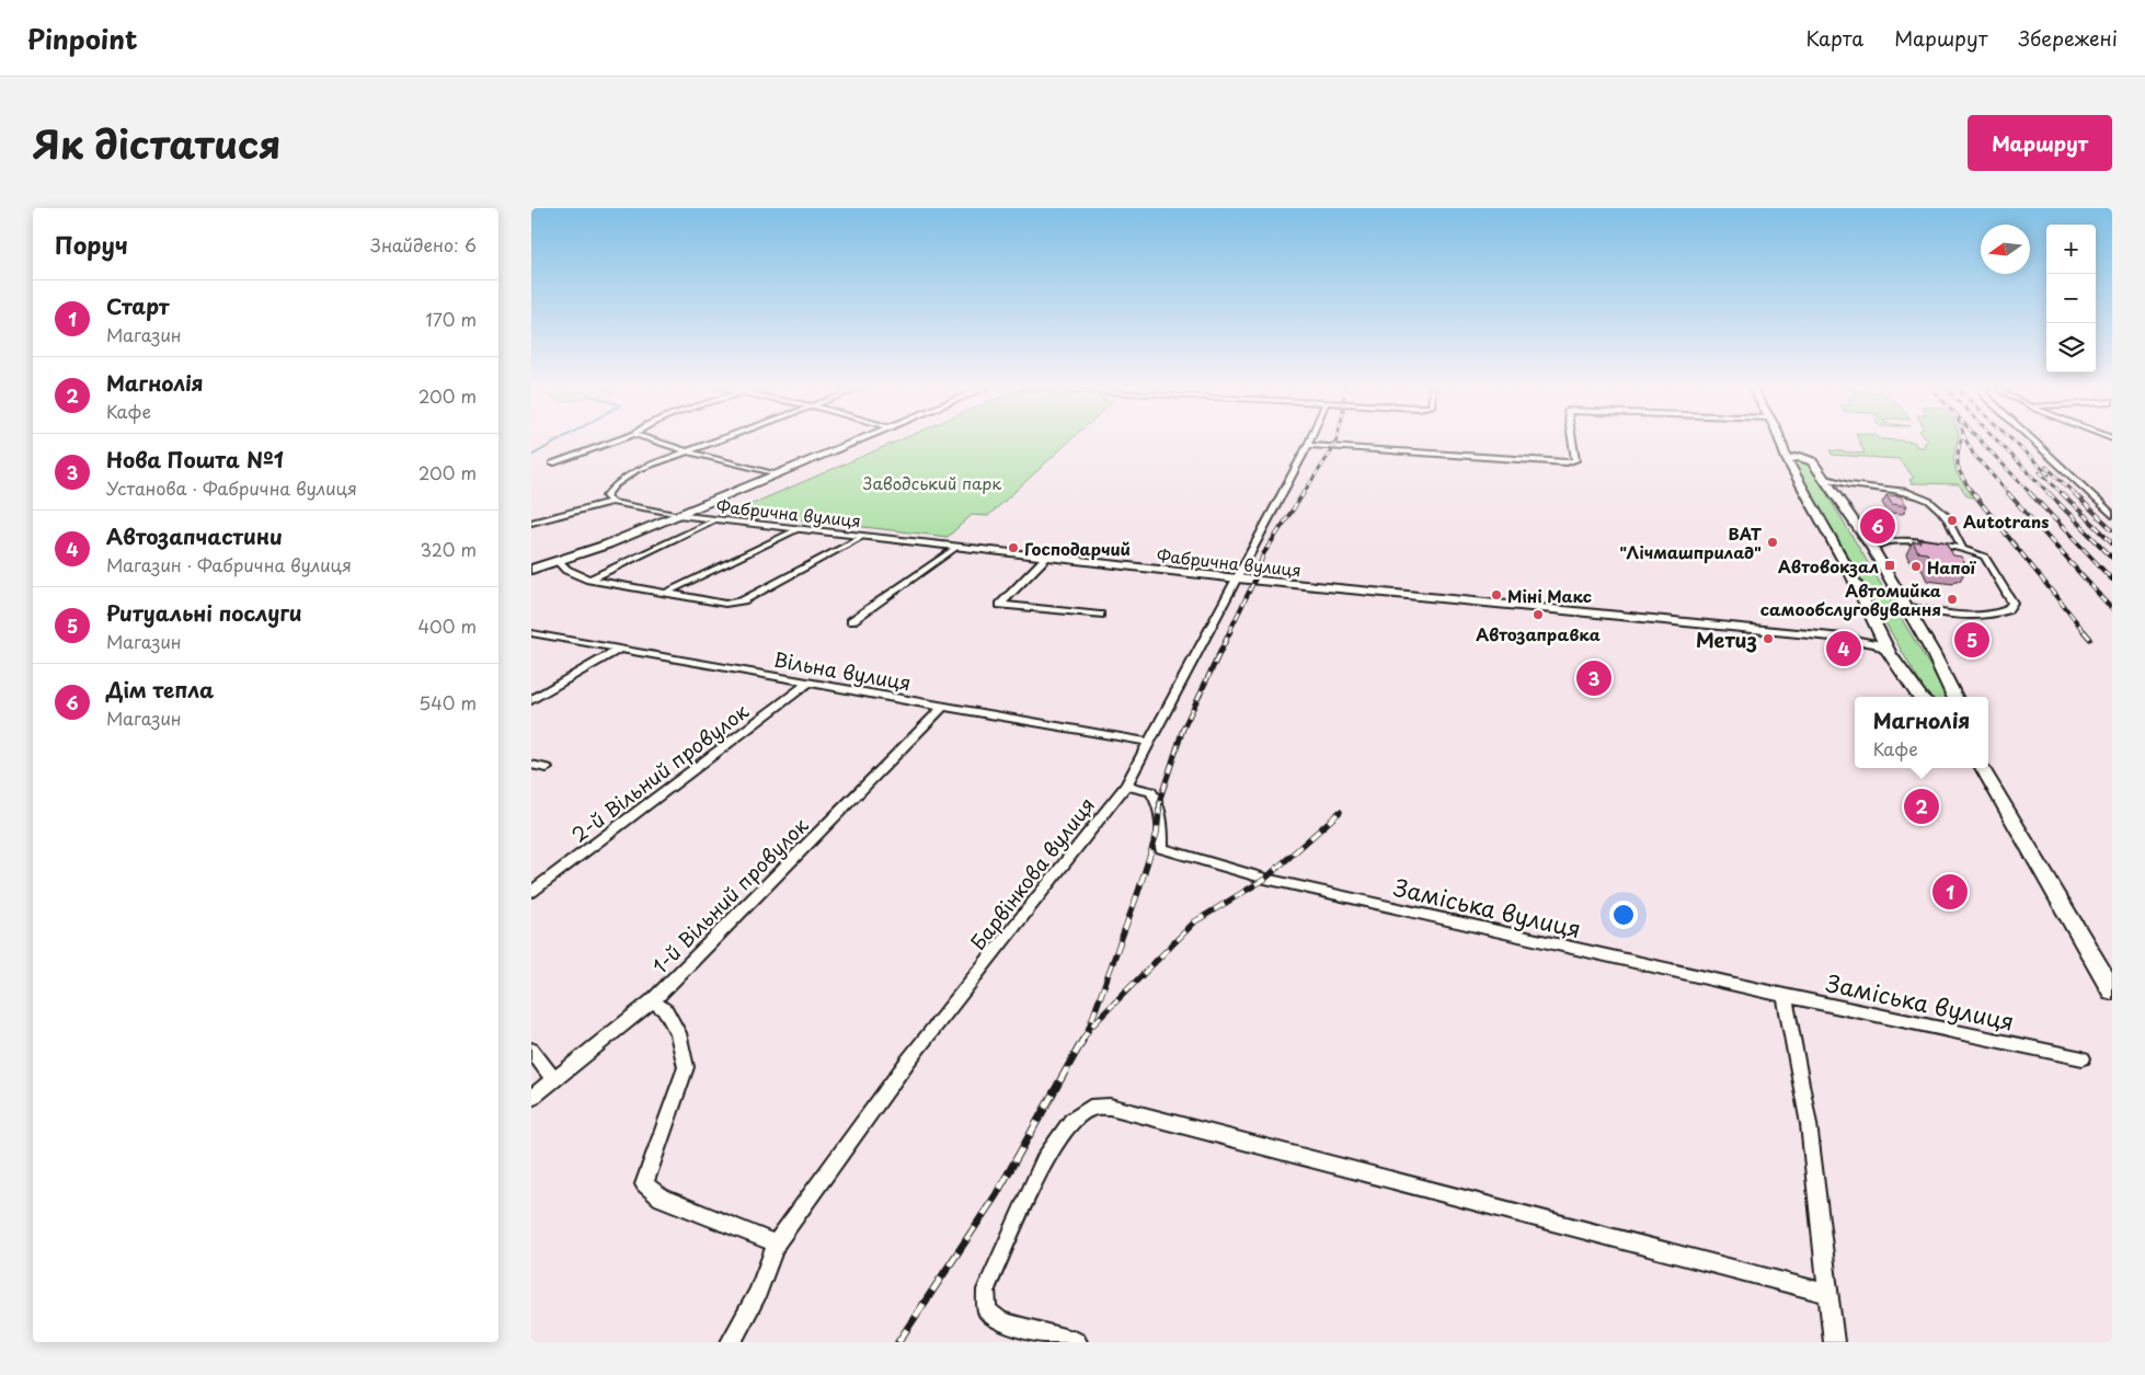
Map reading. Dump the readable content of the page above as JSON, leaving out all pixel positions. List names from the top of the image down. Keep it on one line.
{"streets":{"street":["Фабрична вулиця","Вільна вулиця","2-й Вільний провулок","Барвінкова вулиця","1-й Вільний провулок","Заміська вулиця"]},"crossings":[["Фабрична вулиця","Барвінкова вулиця"],["Вільна вулиця","2-й Вільний провулок"],["Вільна вулиця","Барвінкова вулиця"],["Вільна вулиця","1-й Вільний провулок"],["Барвінкова вулиця","Заміська вулиця"]],"parks":["Заводський парк"],"places":{"other":["Autotrans","ВАТ \"Лічмашприлад\"","Господарчий","Напої","Міні Макс","Автомийка самообслуговування","Автозаправка","Метиз"],"transit":["Автовокзал"]},"north":"left","page":{"header":"Pinpoint","nav":["Карта","Маршрут","Збережені"],"title":"Як дістатися","buttons":"Маршрут","heading":["Поруч","Знайдено: 6"],"map_buttons":["+","−"],"list":[{"mark":"1","name":"Старт","note":"Магазин","value":"170 m"},{"mark":"2","name":"Магнолія","note":"Кафе","value":"200 m"},{"mark":"3","name":"Нова Пошта №1","note":"Установа · Фабрична вулиця","value":"200 m"},{"mark":"4","name":"Автозапчастини","note":"Магазин · Фабрична вулиця","value":"320 m"},{"mark":"5","name":"Ритуальні послуги","note":"Магазин","value":"400 m"},{"mark":"6","name":"Дім тепла","note":"Магазин","value":"540 m"}],"pins":["6","5","4","3","2","1"],"popup":["Магнолія","Кафе"]}}
